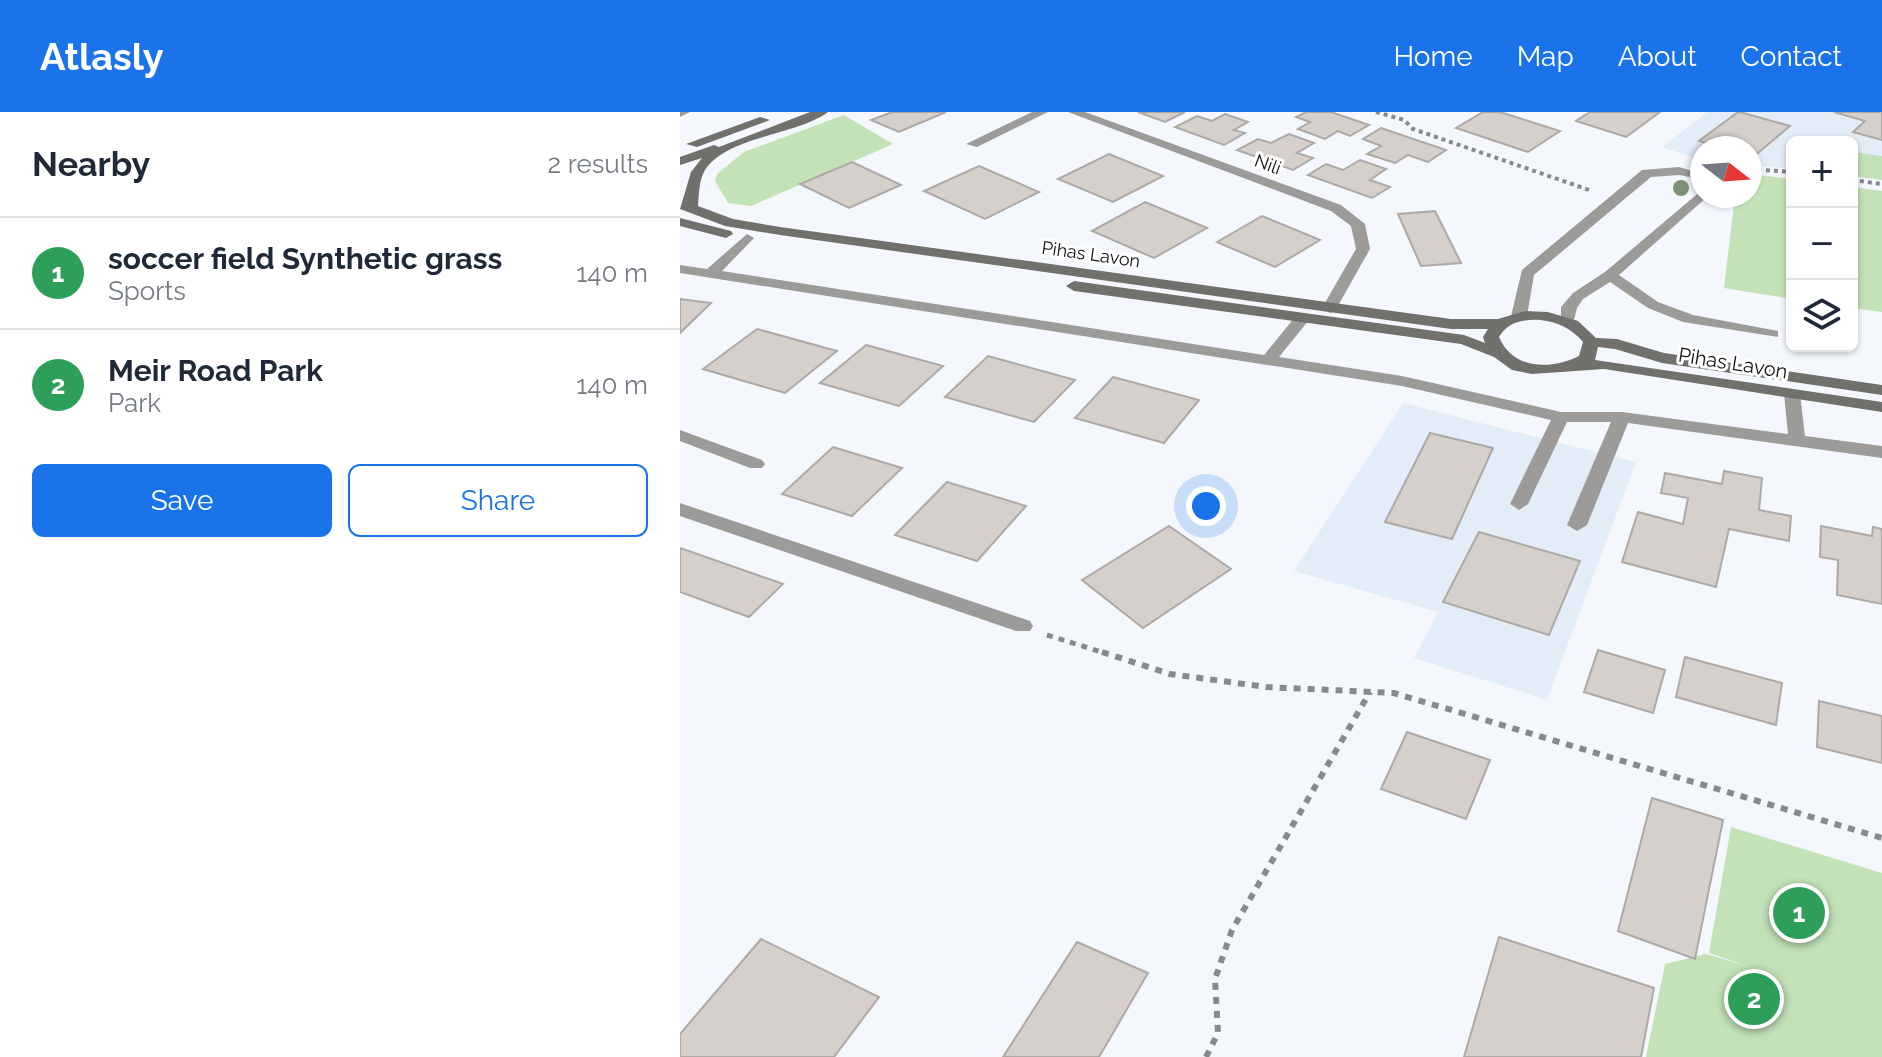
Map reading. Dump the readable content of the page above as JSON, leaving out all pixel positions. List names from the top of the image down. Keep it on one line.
{"streets":{"street":["Nili","Pihas Lavon"]},"crossings":[["Nili","Pihas Lavon"]],"north":"right","page":{"header":"Atlasly","nav":["Home","Map","About","Contact"],"heading":["Nearby","2 results"],"map_buttons":["+","−"],"list":[{"mark":"1","name":"soccer field Synthetic grass","note":"Sports","value":"140 m"},{"mark":"2","name":"Meir Road Park","note":"Park","value":"140 m"}],"buttons":["Save","Share"],"pins":["1","2"]}}
